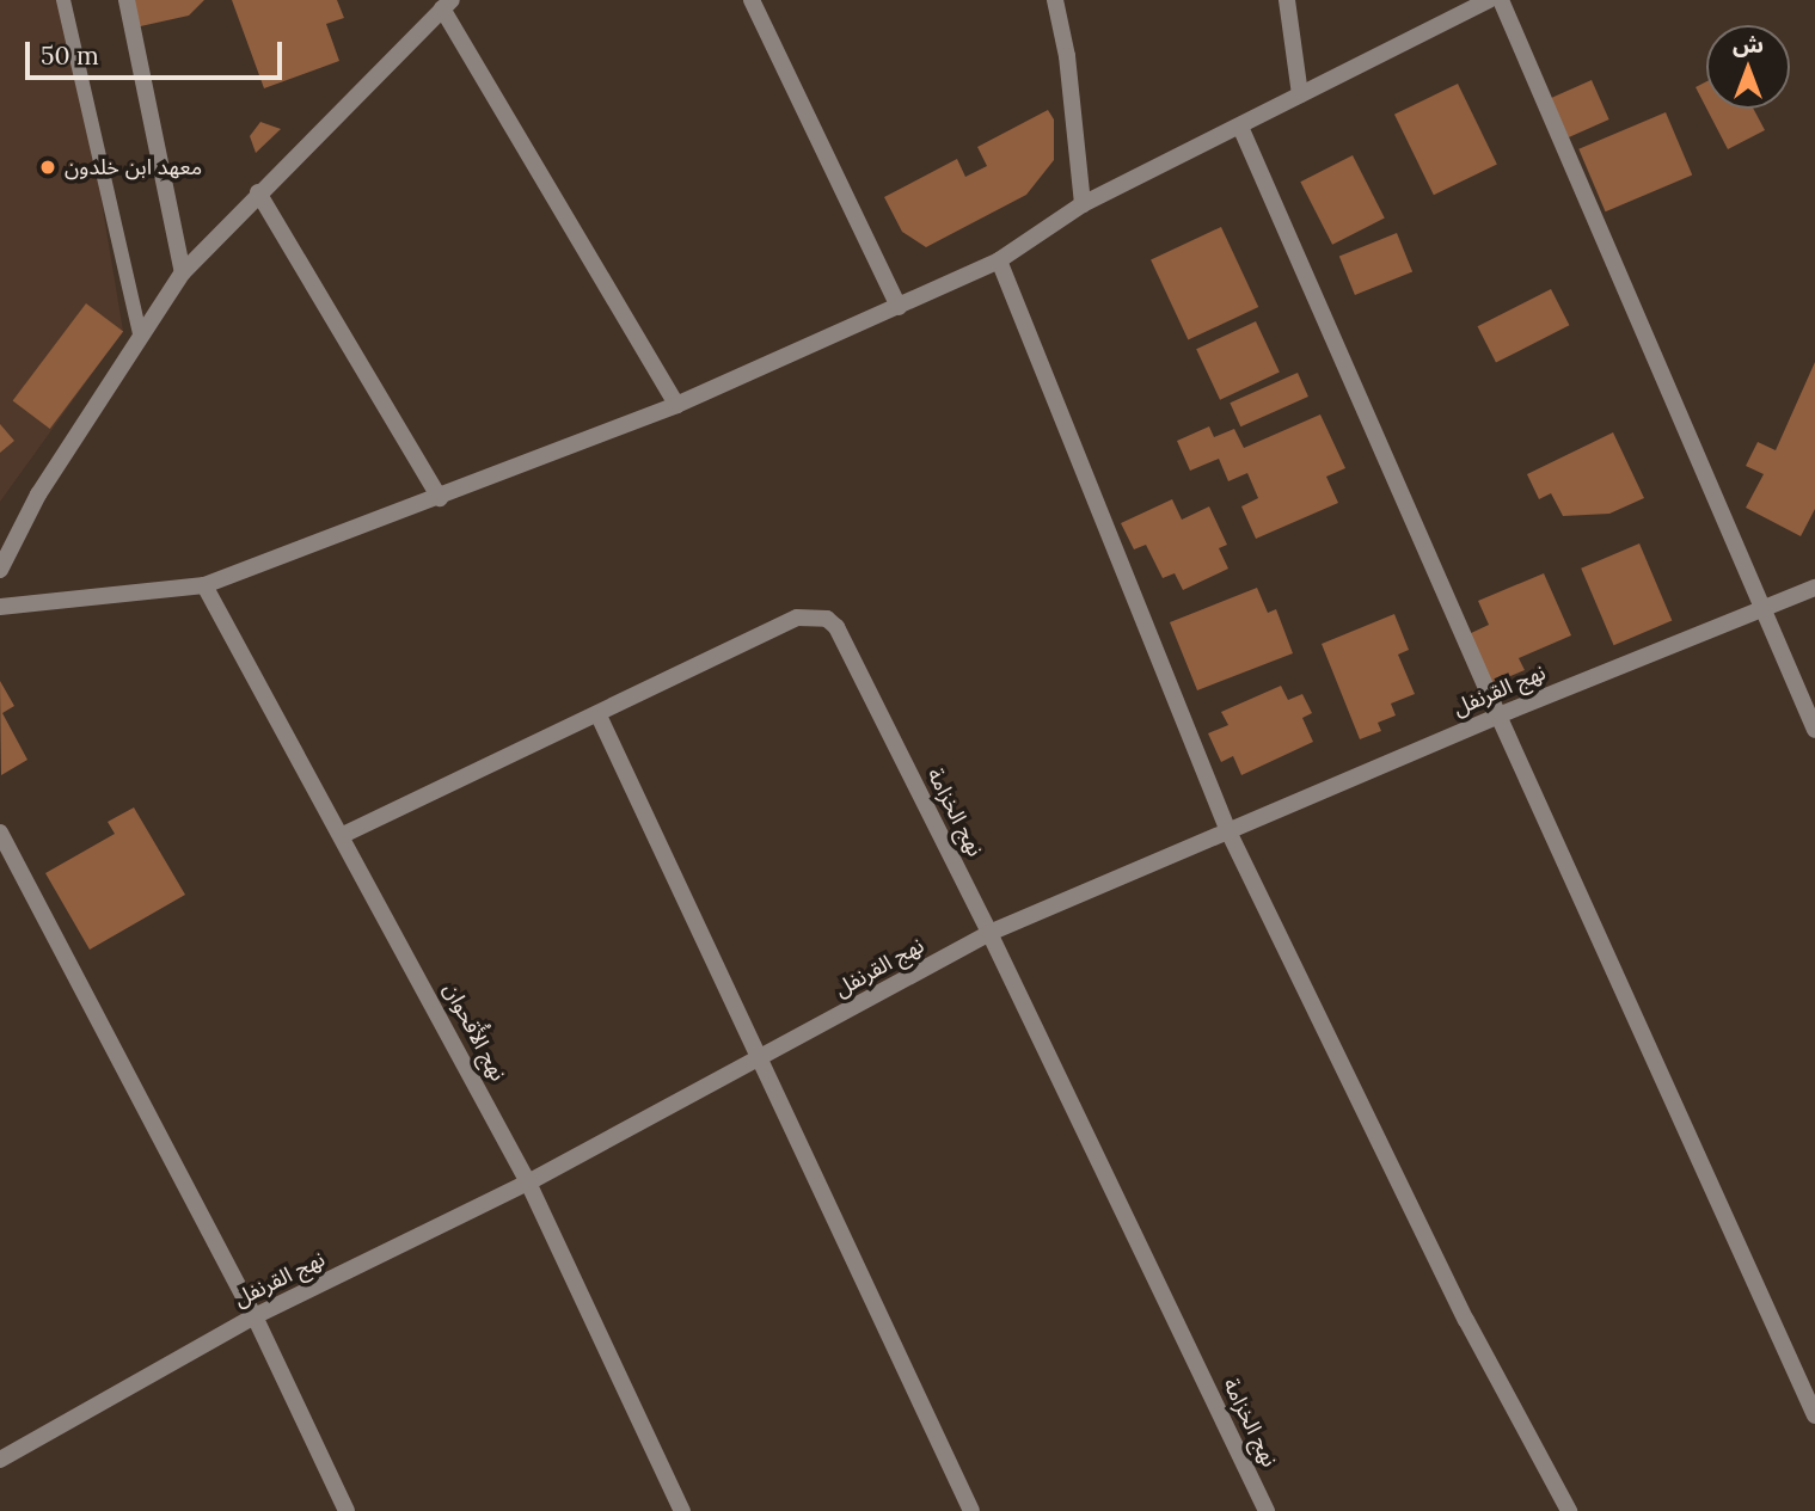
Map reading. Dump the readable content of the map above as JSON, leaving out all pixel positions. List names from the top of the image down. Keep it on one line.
{"streets":{"street":["نهج القرنفل","نهج الخزامة","نهج الأُقحوان"]},"crossings":[["نهج القرنفل","نهج الخزامة"],["نهج القرنفل","نهج الأُقحوان"],["نهج الخزامة","نهج الأُقحوان"]],"places":["معهد ابن خلدون"],"scale_bar":"50 m","north":"top"}
